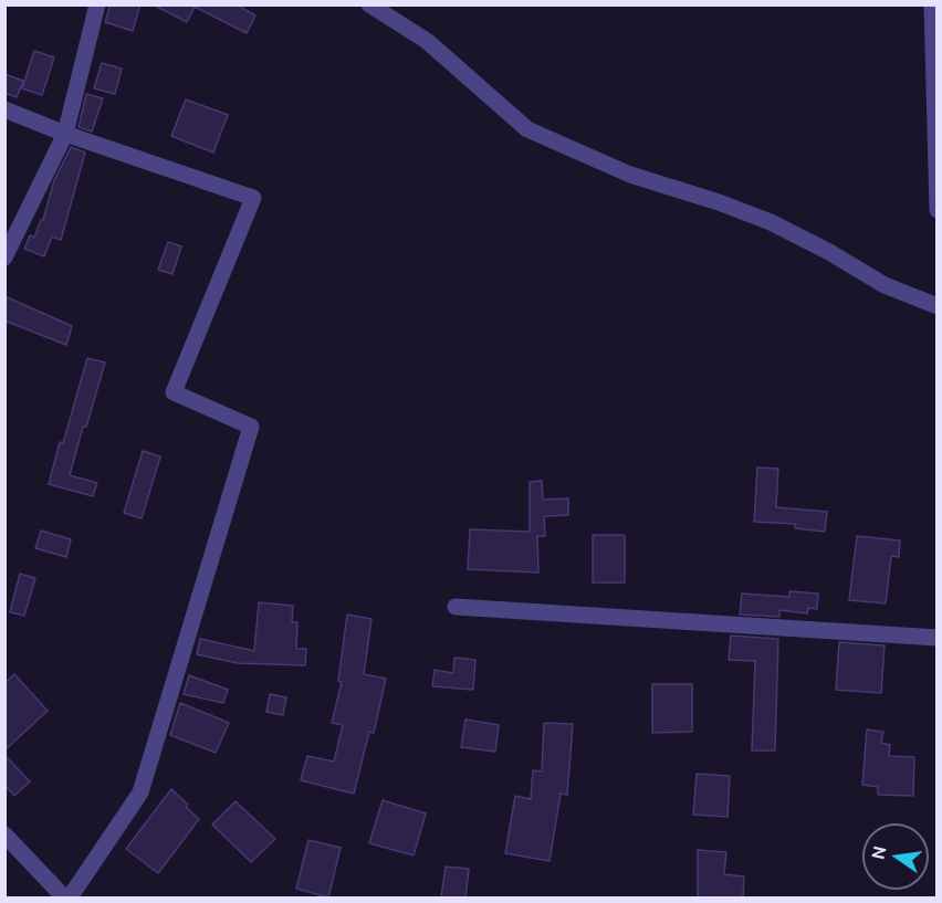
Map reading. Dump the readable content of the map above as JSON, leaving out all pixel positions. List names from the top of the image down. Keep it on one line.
{"north":"left"}
